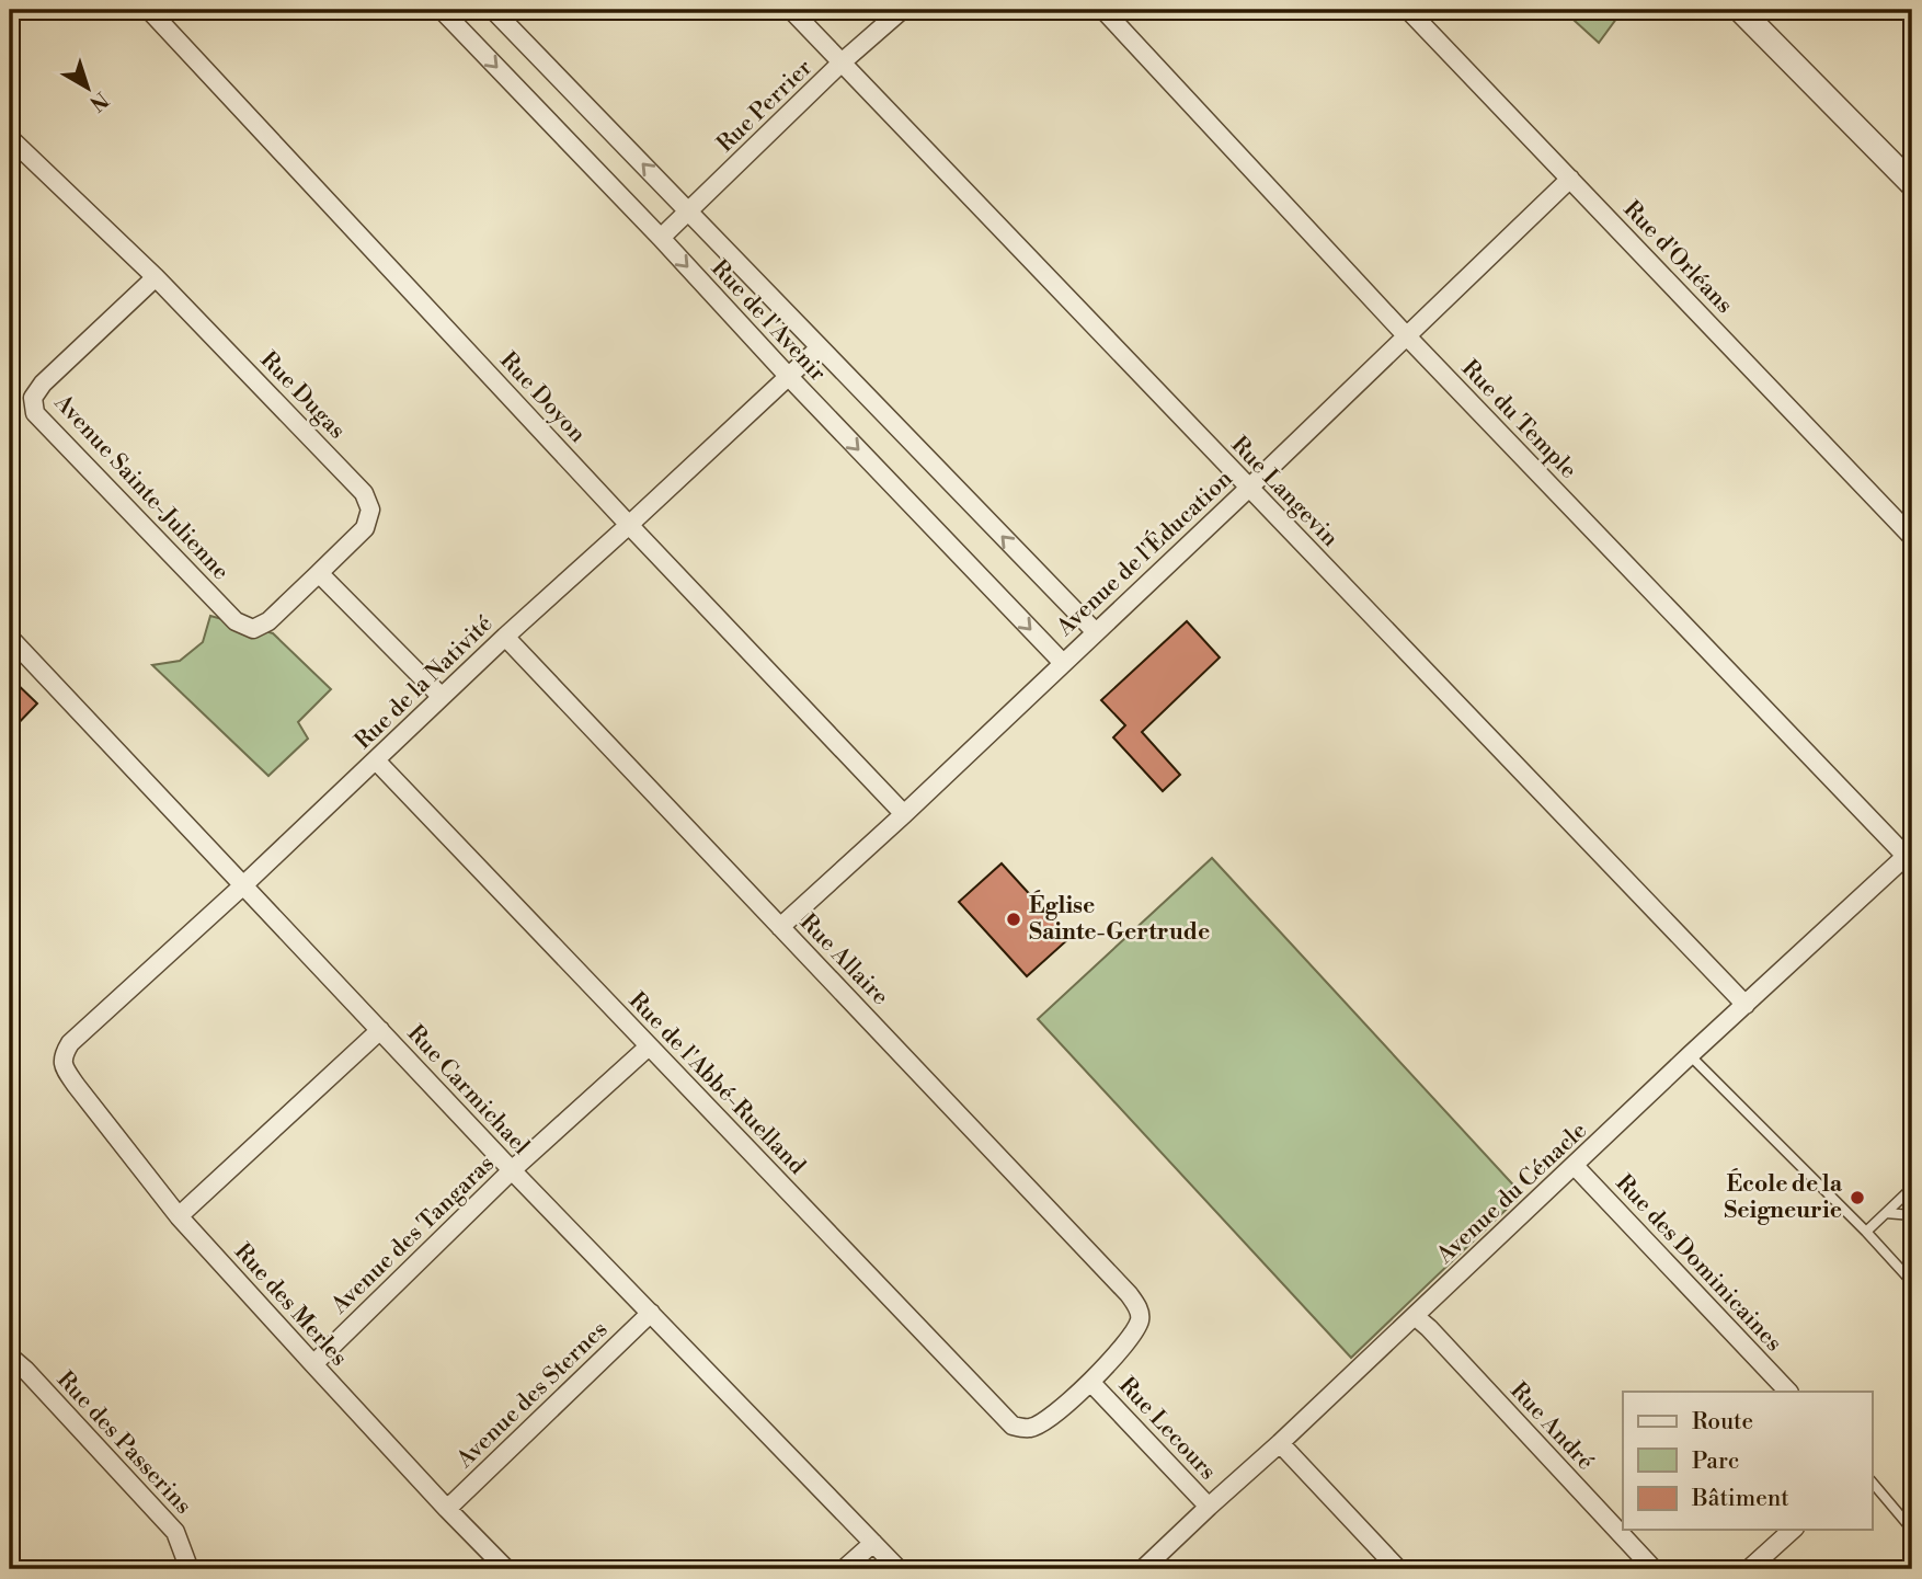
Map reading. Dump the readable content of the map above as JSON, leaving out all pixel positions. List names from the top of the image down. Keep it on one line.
{"streets":{"street":["Rue Perrier","Rue d'Orléans","Rue de l'Avenir","Rue Dugas","Rue Doyon","Rue du Temple","Avenue Sainte-Julienne","Rue Langevin","Avenue de l'Éducation","Rue de la Nativité","Rue Allaire","Rue de l'Abbé-Ruelland","Rue Carmichael","Avenue du Cénacle","Avenue des Tangaras","Rue des Dominicaines","Rue des Merles","Avenue des Sternes","Rue André","Rue Lecours","Rue des Passerins"]},"crossings":[["Rue Perrier","Rue de l'Avenir"],["Rue Perrier","Rue Langevin"],["Rue d'Orléans","Avenue de l'Éducation"],["Rue de l'Avenir","Avenue de l'Éducation"],["Rue de l'Avenir","Rue de la Nativité"],["Rue Dugas","Avenue Sainte-Julienne"],["Rue Doyon","Avenue de l'Éducation"],["Rue Doyon","Rue de la Nativité"],["Rue du Temple","Avenue de l'Éducation"],["Rue du Temple","Avenue du Cénacle"],["Rue Langevin","Avenue de l'Éducation"],["Rue Langevin","Avenue du Cénacle"],["Avenue de l'Éducation","Rue Allaire"],["Rue de la Nativité","Rue Allaire"],["Rue de la Nativité","Rue de l'Abbé-Ruelland"],["Rue de la Nativité","Rue Carmichael"],["Rue de la Nativité","Rue des Merles"],["Rue Allaire","Rue de l'Abbé-Ruelland"],["Rue Allaire","Rue Lecours"],["Rue de l'Abbé-Ruelland","Avenue des Tangaras"],["Rue de l'Abbé-Ruelland","Rue Lecours"],["Rue Carmichael","Avenue des Tangaras"],["Rue Carmichael","Avenue des Sternes"],["Avenue du Cénacle","Rue des Dominicaines"],["Avenue du Cénacle","Rue André"],["Avenue du Cénacle","Rue Lecours"],["Avenue des Tangaras","Rue des Merles"],["Rue des Merles","Avenue des Sternes"]],"places":["Église Sainte-Gertrude","École de la Seigneurie"],"legend":["Route","Parc","Bâtiment"],"north":"bottom right"}
